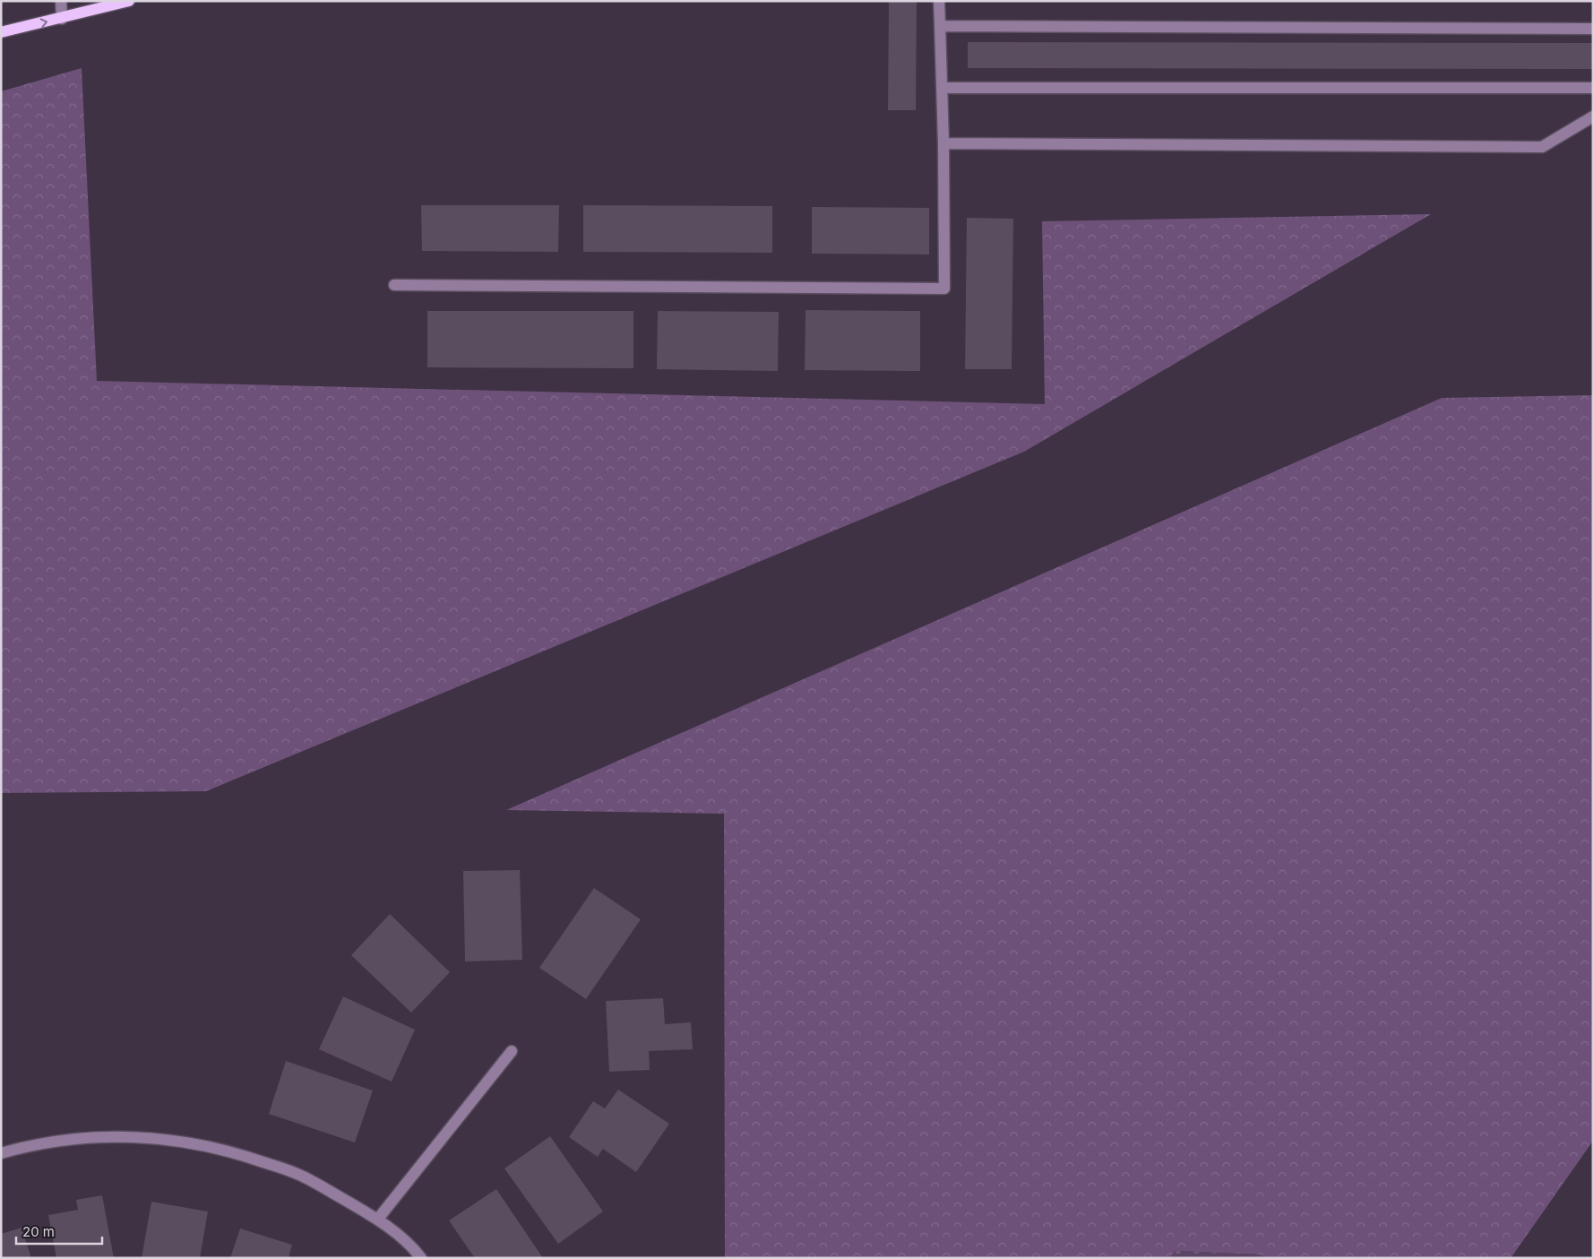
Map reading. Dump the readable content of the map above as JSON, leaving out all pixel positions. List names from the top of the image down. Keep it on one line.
{"scale_bar":"20 m"}
